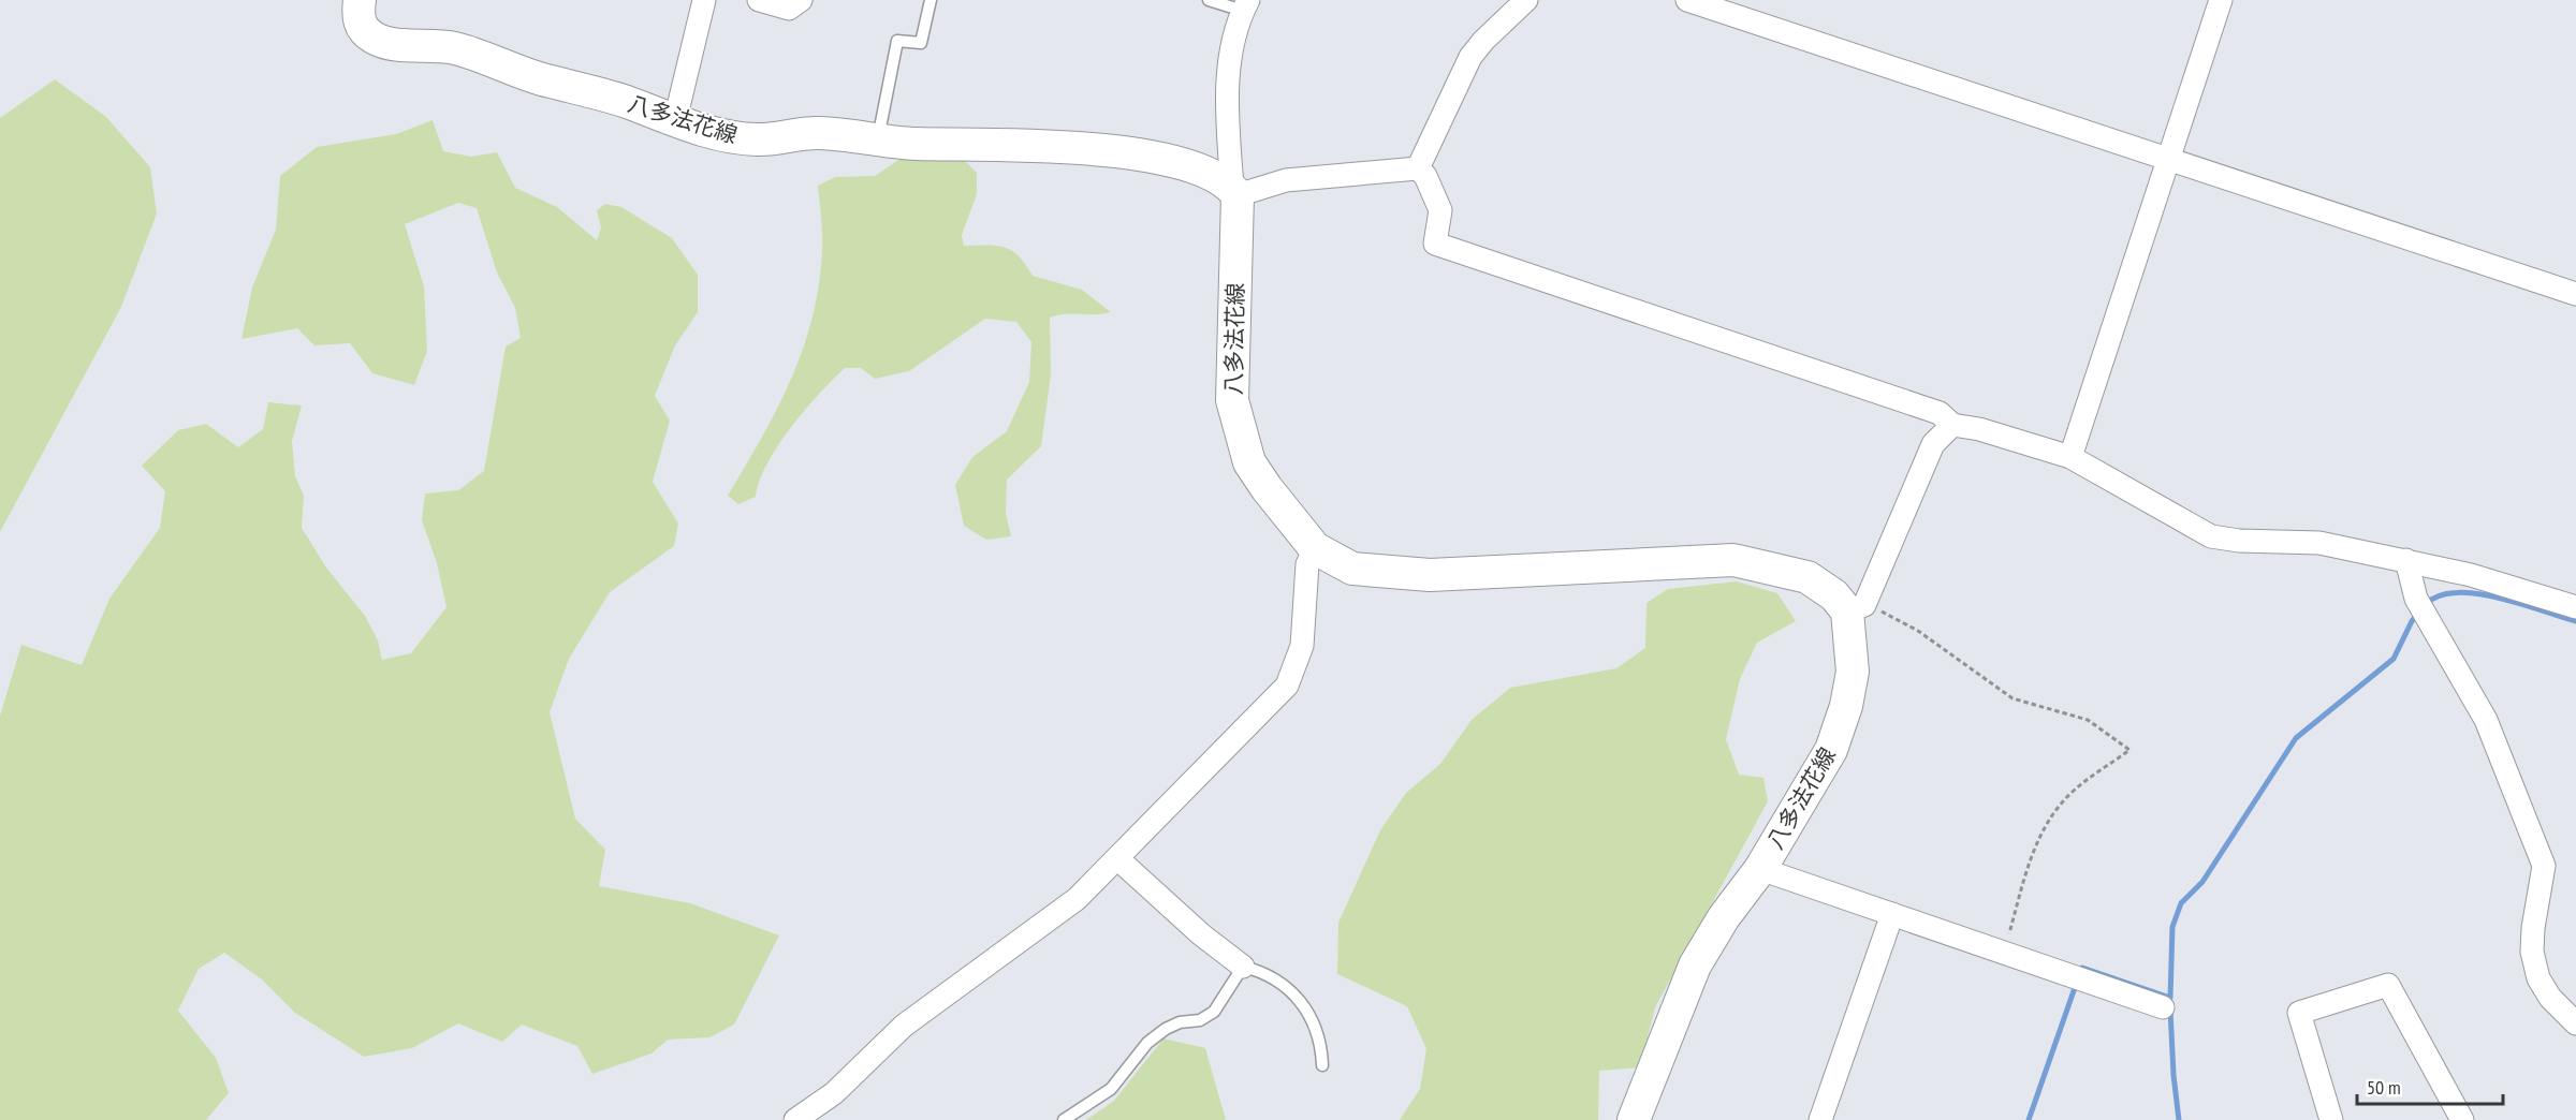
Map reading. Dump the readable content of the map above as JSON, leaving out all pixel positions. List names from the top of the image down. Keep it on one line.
{"streets":{"main road":["八多法花線"]},"scale_bar":"50 m"}
